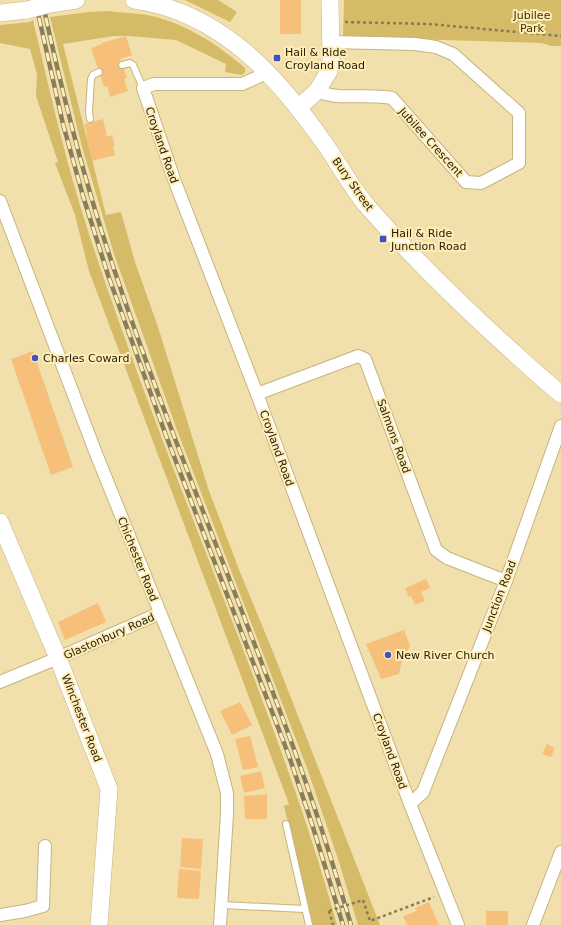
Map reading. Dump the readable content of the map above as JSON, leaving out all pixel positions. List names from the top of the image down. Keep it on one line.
{"streets":{"street":["Jubilee Crescent","Croyland Road","Bury Street","Salmons Road","Chichester Road","Junction Road","Glastonbury Road","Winchester Road"]},"crossings":[["Croyland Road","Salmons Road"],["Croyland Road","Junction Road"],["Salmons Road","Junction Road"],["Chichester Road","Glastonbury Road"],["Glastonbury Road","Winchester Road"]],"parks":["Jubilee Park"],"places":{"transit":["Hail & Ride Croyland Road","Hail & Ride Junction Road"],"other":["Charles Coward","New River Church"]}}
